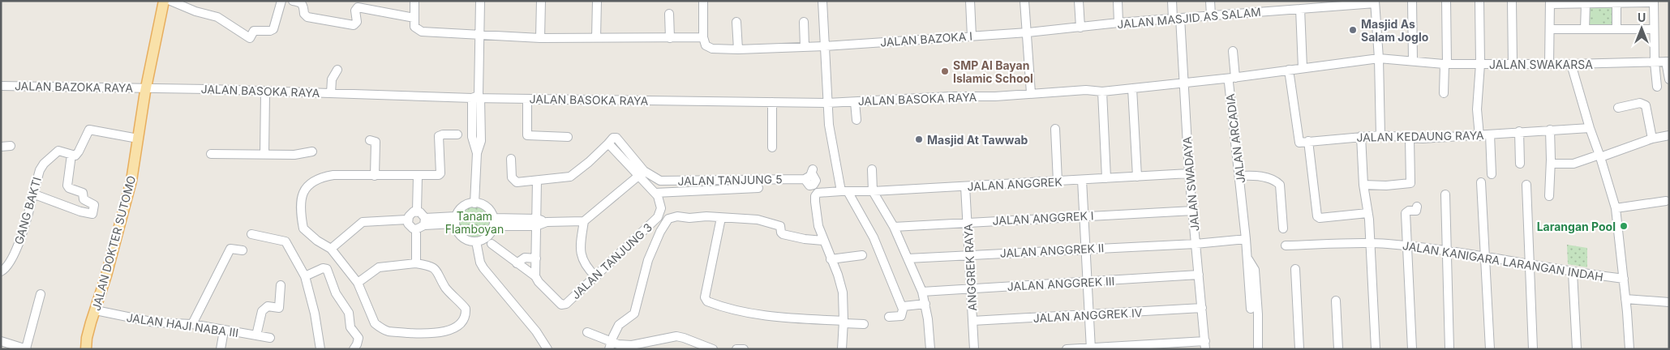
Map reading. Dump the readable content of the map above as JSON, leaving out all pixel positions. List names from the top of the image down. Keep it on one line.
{"streets":{"main road":["JALAN DOKTER SUTOMO"],"street":["JALAN MASJID AS SALAM","JALAN BAZOKA I","JALAN SWAKARSA","JALAN BAZOKA RAYA","JALAN BASOKA RAYA","JALAN KEDAUNG RAYA","JALAN ARCADIA","JALAN TANJUNG 5","JALAN ANGGREK","JALAN SWADAYA","GANG BAKTI","JALAN ANGGREK I","JALAN ANGGREK II","JALAN TANJUNG 3","JALAN KANIGARA LARANGAN INDAH","ANGGREK RAYA","JALAN ANGGREK III","JALAN ANGGREK IV","JALAN HAJI NABA III"]},"crossings":[["JALAN MASJID AS SALAM","JALAN BAZOKA I"],["JALAN MASJID AS SALAM","JALAN SWADAYA"],["JALAN SWAKARSA","JALAN KEDAUNG RAYA"],["JALAN SWAKARSA","JALAN ARCADIA"],["JALAN BAZOKA RAYA","JALAN BASOKA RAYA"],["JALAN BAZOKA RAYA","JALAN DOKTER SUTOMO"],["JALAN BASOKA RAYA","JALAN DOKTER SUTOMO"],["JALAN ARCADIA","JALAN SWADAYA"],["JALAN TANJUNG 5","JALAN TANJUNG 3"],["JALAN ANGGREK","JALAN SWADAYA"],["JALAN ANGGREK","ANGGREK RAYA"],["JALAN SWADAYA","JALAN ANGGREK I"],["JALAN SWADAYA","JALAN ANGGREK II"],["JALAN SWADAYA","JALAN ANGGREK III"],["JALAN SWADAYA","JALAN ANGGREK IV"],["JALAN ANGGREK I","ANGGREK RAYA"],["JALAN DOKTER SUTOMO","JALAN HAJI NABA III"],["JALAN ANGGREK II","ANGGREK RAYA"],["ANGGREK RAYA","JALAN ANGGREK III"],["ANGGREK RAYA","JALAN ANGGREK IV"]],"parks":["Tanam Flamboyan"],"places":["Masjid As Salam Joglo","SMP Al Bayan Islamic School","Masjid At Tawwab","Larangan Pool"],"north":"top"}
